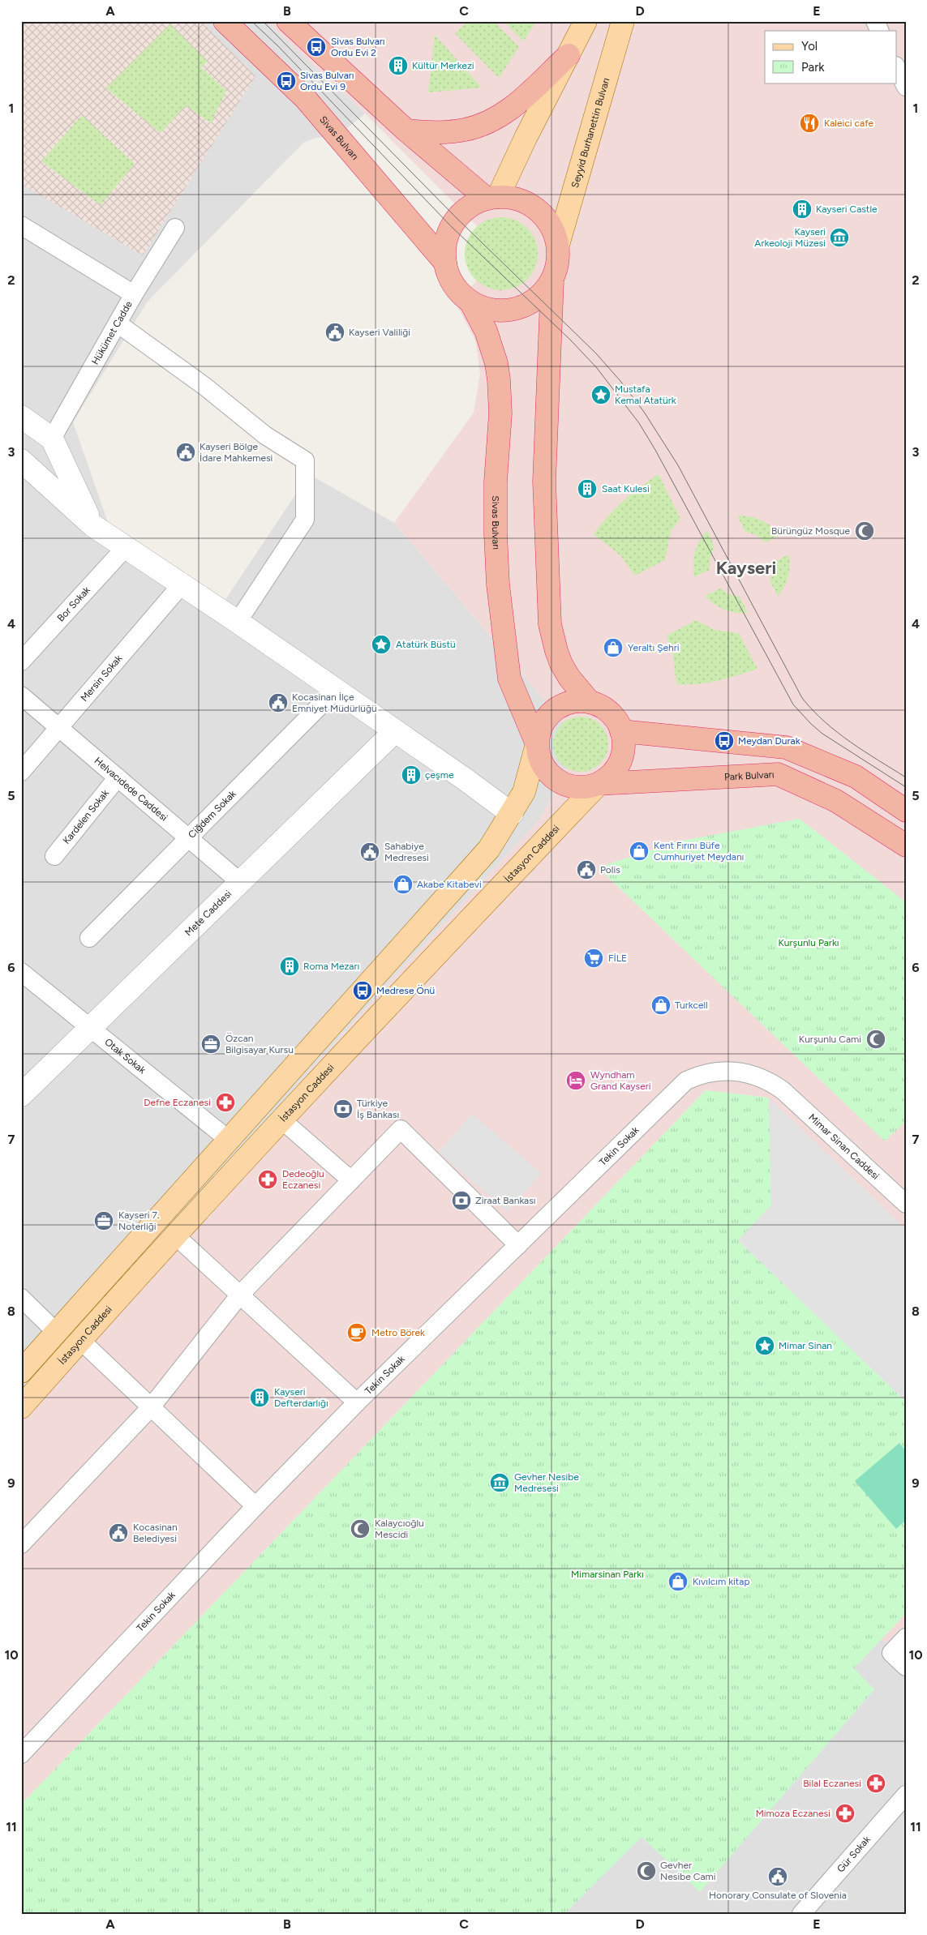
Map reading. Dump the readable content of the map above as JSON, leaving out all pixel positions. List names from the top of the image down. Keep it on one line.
{"streets":{"highway":["Sivas Bulvarı","Park Bulvarı"],"main road":["Seyyid Burhanettin Bulvarı","İstasyon Caddesi"],"street":["Hükümet Cadde","Bor Sokak","Mersin Sokak","Helvacıdede Caddesi","Ciğdem Sokak","Kardelen Sokak","Mete Caddesi","Otak Sokak","Tekin Sokak","Mimar Sinan Caddesi","Gür Sokak"]},"crossings":[["Seyyid Burhanettin Bulvarı","Sivas Bulvarı"],["Sivas Bulvarı","Park Bulvarı"],["Sivas Bulvarı","İstasyon Caddesi"],["Mersin Sokak","Helvacıdede Caddesi"],["Park Bulvarı","İstasyon Caddesi"],["Helvacıdede Caddesi","Ciğdem Sokak"],["Helvacıdede Caddesi","Kardelen Sokak"],["Helvacıdede Caddesi","Mete Caddesi"],["Mete Caddesi","Otak Sokak"],["Tekin Sokak","Mimar Sinan Caddesi"]],"districts":["Kayseri"],"parks":["Kurşunlu Parkı","Mimarsinan Parkı"],"places":{"bus stop":["Sivas Bulvarı Ordu Evi 2","Sivas Bulvarı Ordu Evi 9","Meydan Durak","Medrese Önü"],"building":["Kültür Merkezi","Kayseri Castle","Saat Kulesi","çeşme","Roma Mezarı","Kayseri Defterdarlığı"],"restaurant":["Kaleici cafe"],"museum":["Kayseri Arkeoloji Müzesi","Gevher Nesibe Medresesi"],"public building":["Kayseri Valiliği","Kayseri Bölge İdare Mahkemesi","Kocasinan İlçe Emniyet Müdürlüğü","Sahabiye Medresesi","Polis","Kocasinan Belediyesi","Honorary Consulate of Slovenia"],"place":["Mustafa Kemal Atatürk","Atatürk Büstü","Mimar Sinan"],"mosque":["Bürüngüz Mosque","Kurşunlu Cami","Kalaycıoğlu Mescidi","Gevher Nesibe Cami"],"shop":["Yeraltı Şehri","Kent Fırını Büfe Cumhuriyet Meydanı","Akabe Kitabevi","Turkcell","Kıvılcım kitap"],"supermarket":["FİLE"],"office":["Özcan Bilgisayar Kursu","Kayseri 7. Noterliği"],"hotel":["Wyndham Grand Kayseri"],"pharmacy":["Defne Eczanesi","Dedeoğlu Eczanesi","Bilal Eczanesi","Mimoza Eczanesi"],"bank":["Türkiye İş Bankası","Ziraat Bankası"],"cafe":["Metro Börek"]},"legend":["Yol","Park"],"grid":{"columns":["A","B","C","D","E"],"rows":["1","2","3","4","5","6","7","8","9","10","11"]}}
